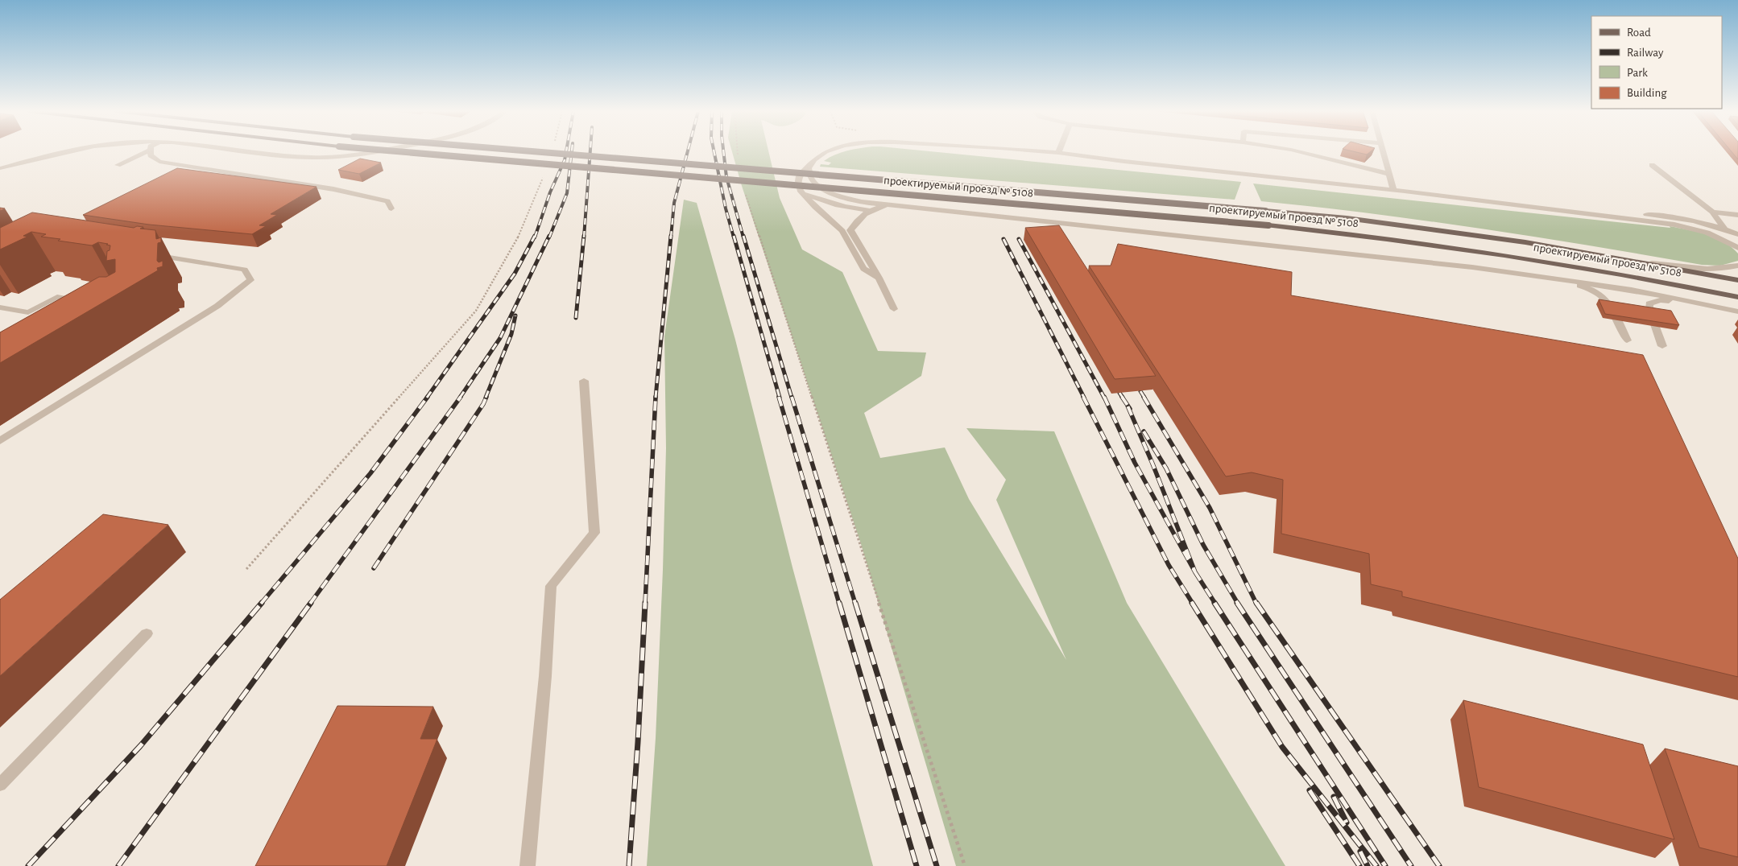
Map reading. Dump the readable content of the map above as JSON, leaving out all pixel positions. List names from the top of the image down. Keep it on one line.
{"streets":{"main road":["проектируемый проезд № 5108"]},"legend":["Road","Railway","Park","Building"]}
